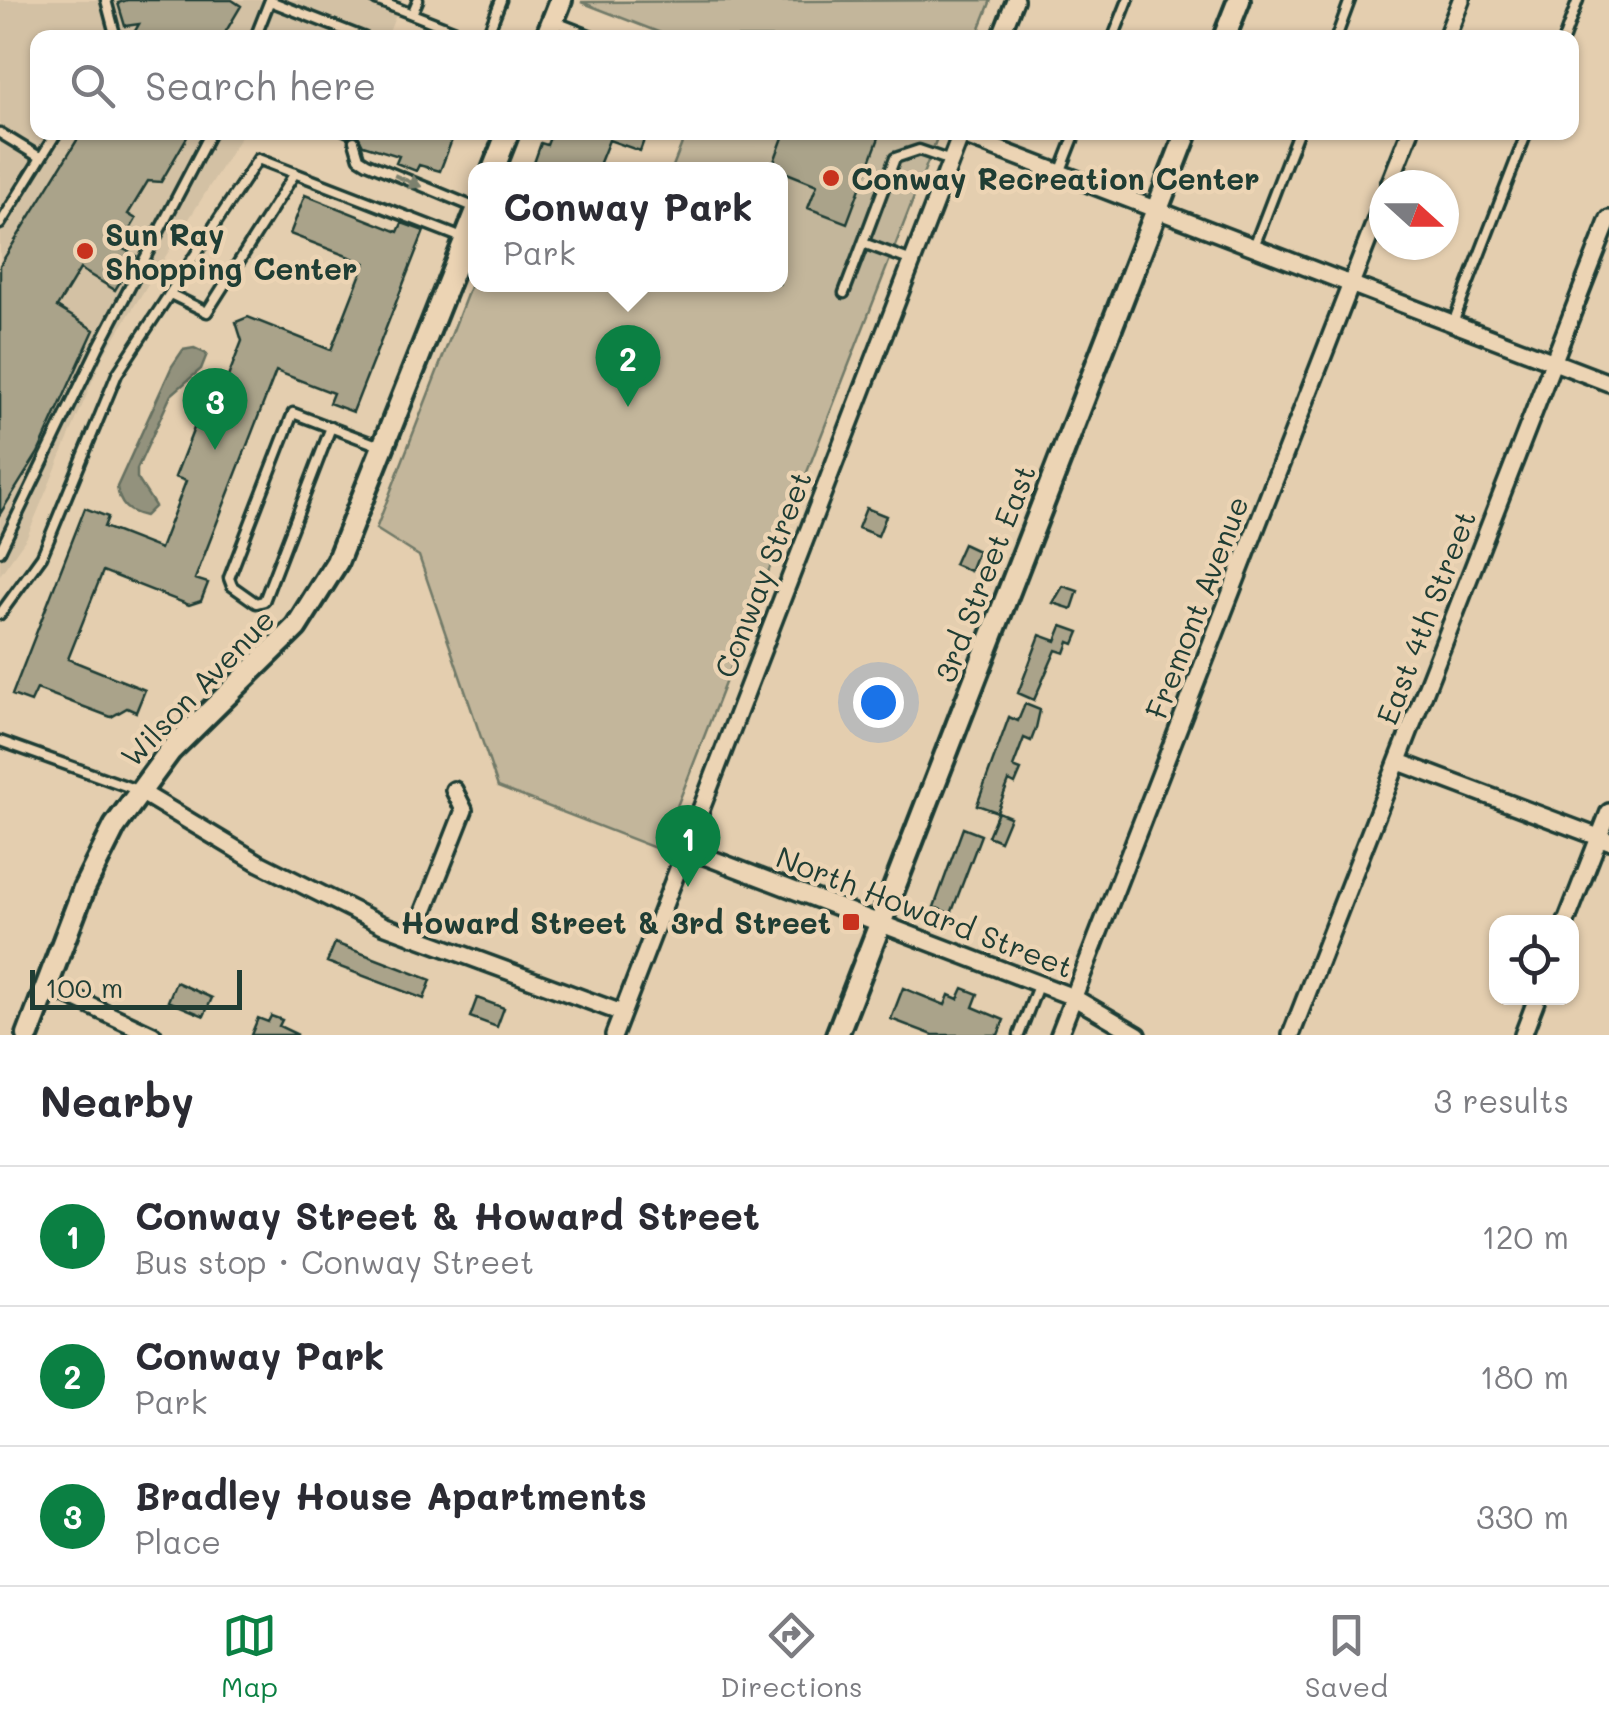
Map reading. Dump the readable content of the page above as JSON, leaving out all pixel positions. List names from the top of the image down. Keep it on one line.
{"streets":{"street":["3rd Street East","Conway Street","Fremont Avenue","East 4th Street","Wilson Avenue","North Howard Street"]},"crossings":[["3rd Street East","North Howard Street"],["Conway Street","North Howard Street"],["Fremont Avenue","North Howard Street"]],"places":{"other":["Conway Recreation Center","Sun Ray Shopping Center"],"transit":["Howard Street & 3rd Street"]},"scale_bar":"100 m","north":"right","page":{"search":"Search here","popup":["Conway Park","Park"],"pins":["2","3","1"],"scale":"100 m","heading":["Nearby","3 results"],"list":[{"mark":"1","name":"Conway Street & Howard Street","note":"Bus stop · Conway Street","value":"120 m"},{"mark":"2","name":"Conway Park","note":"Park","value":"180 m"},{"mark":"3","name":"Bradley House Apartments","note":"Place","value":"330 m"}],"nav":["Map","Directions","Saved"]}}
